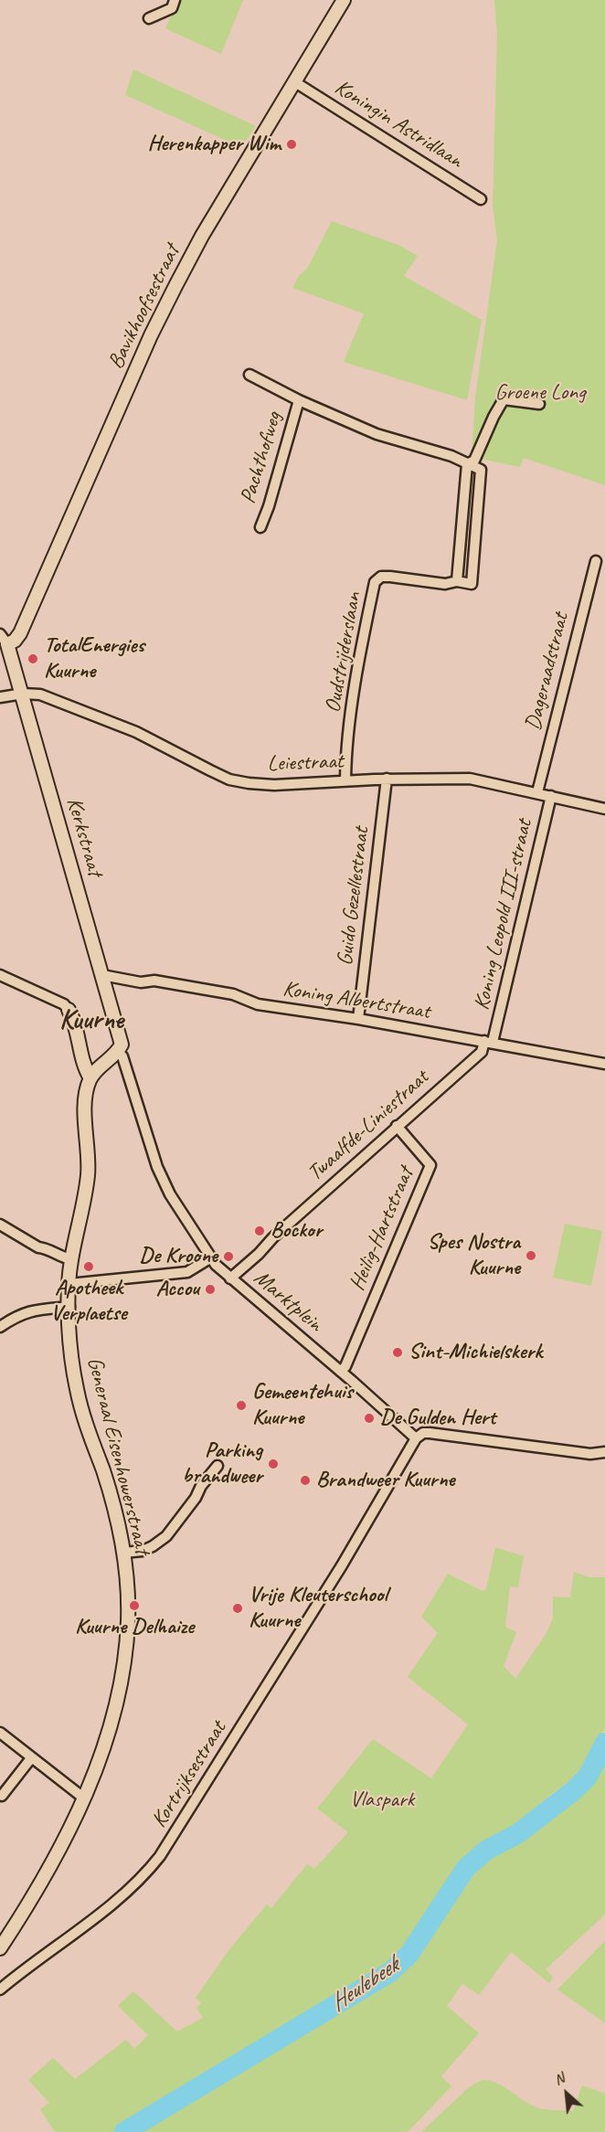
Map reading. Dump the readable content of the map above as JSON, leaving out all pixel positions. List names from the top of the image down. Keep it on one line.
{"streets":{"street":["Koningin Astridlaan","Bavikhoofsestraat","Pachthofweg","Oudstrijderslaan","Dageraadstraat","Leiestraat","Kerkstraat","Guido Gezellestraat","Koning Leopold III-straat","Koning Albertstraat","Twaalfde-Liniestraat","Heilig-Hartstraat","Marktplein","Generaal Eisenhowerstraat","Kortrijksestraat"]},"crossings":[["Koningin Astridlaan","Bavikhoofsestraat"],["Bavikhoofsestraat","Kerkstraat"],["Oudstrijderslaan","Leiestraat"],["Dageraadstraat","Leiestraat"],["Leiestraat","Kerkstraat"],["Leiestraat","Guido Gezellestraat"],["Leiestraat","Koning Leopold III-straat"],["Kerkstraat","Koning Albertstraat"],["Kerkstraat","Marktplein"],["Guido Gezellestraat","Koning Albertstraat"],["Koning Leopold III-straat","Koning Albertstraat"],["Koning Leopold III-straat","Twaalfde-Liniestraat"],["Koning Albertstraat","Twaalfde-Liniestraat"],["Twaalfde-Liniestraat","Heilig-Hartstraat"],["Twaalfde-Liniestraat","Marktplein"],["Heilig-Hartstraat","Marktplein"],["Marktplein","Kortrijksestraat"]],"districts":["Kuurne"],"water":["Heulebeek"],"parks":["Groene Long","Vlaspark"],"places":["Herenkapper Wim","TotalEnergies Kuurne","Bockor","Spes Nostra Kuurne","De Kroone","Apotheek Verplaetse","Accou","Sint-Michielskerk","Gemeentehuis Kuurne","De Gulden Hert","Parking brandweer","Brandweer Kuurne","Kuurne Delhaize","Vrije Kleuterschool Kuurne"],"north":"top left"}
